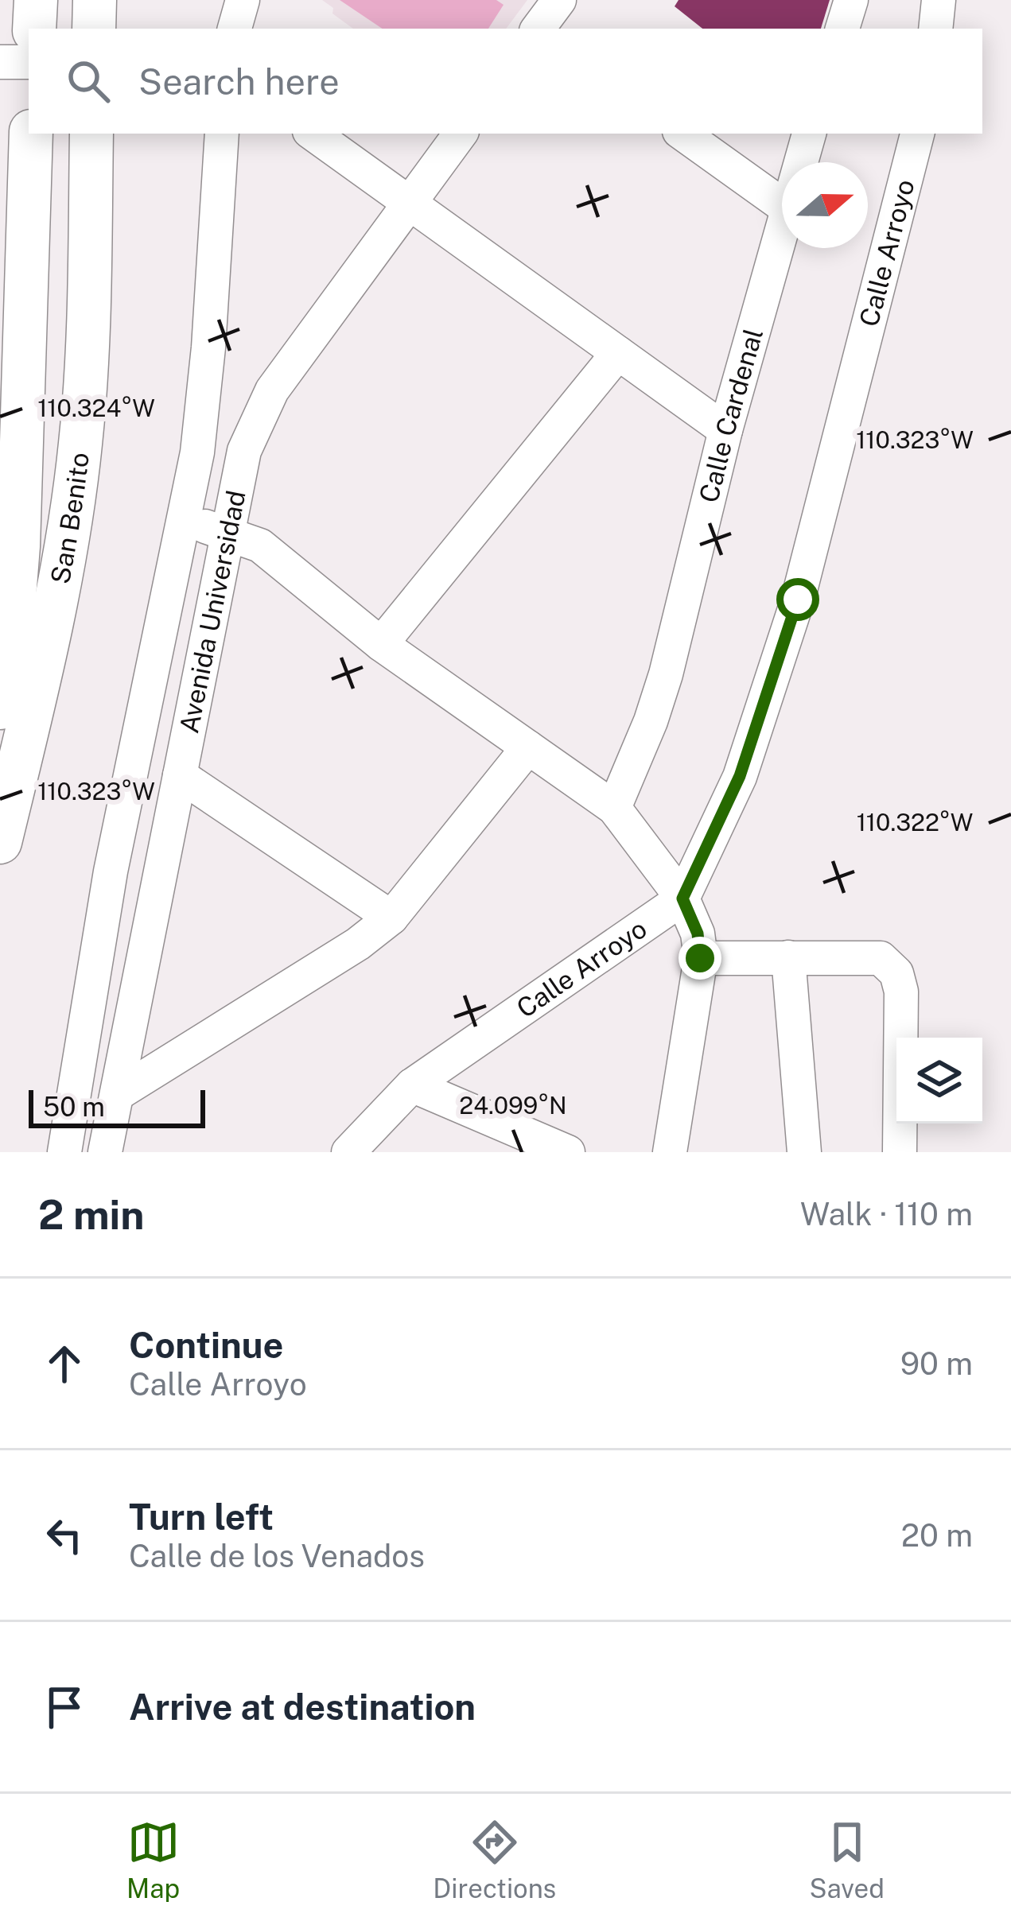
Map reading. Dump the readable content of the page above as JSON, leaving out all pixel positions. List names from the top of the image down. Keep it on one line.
{"streets":{"main road":["San Benito"],"street":["Calle Arroyo","Calle Cardenal","Avenida Universidad"]},"scale_bar":"50 m","north":"right","page":{"search":"Search here","scale":"50 m","heading":["2 min","Walk · 110 m"],"list":[["Continue","Calle Arroyo","90 m"],["Turn left","Calle de los Venados","20 m"],"Arrive at destination"],"nav":["Map","Directions","Saved"]},"coordinates":["110.324°W","110.323°W","110.322°W","24.099°N"]}
